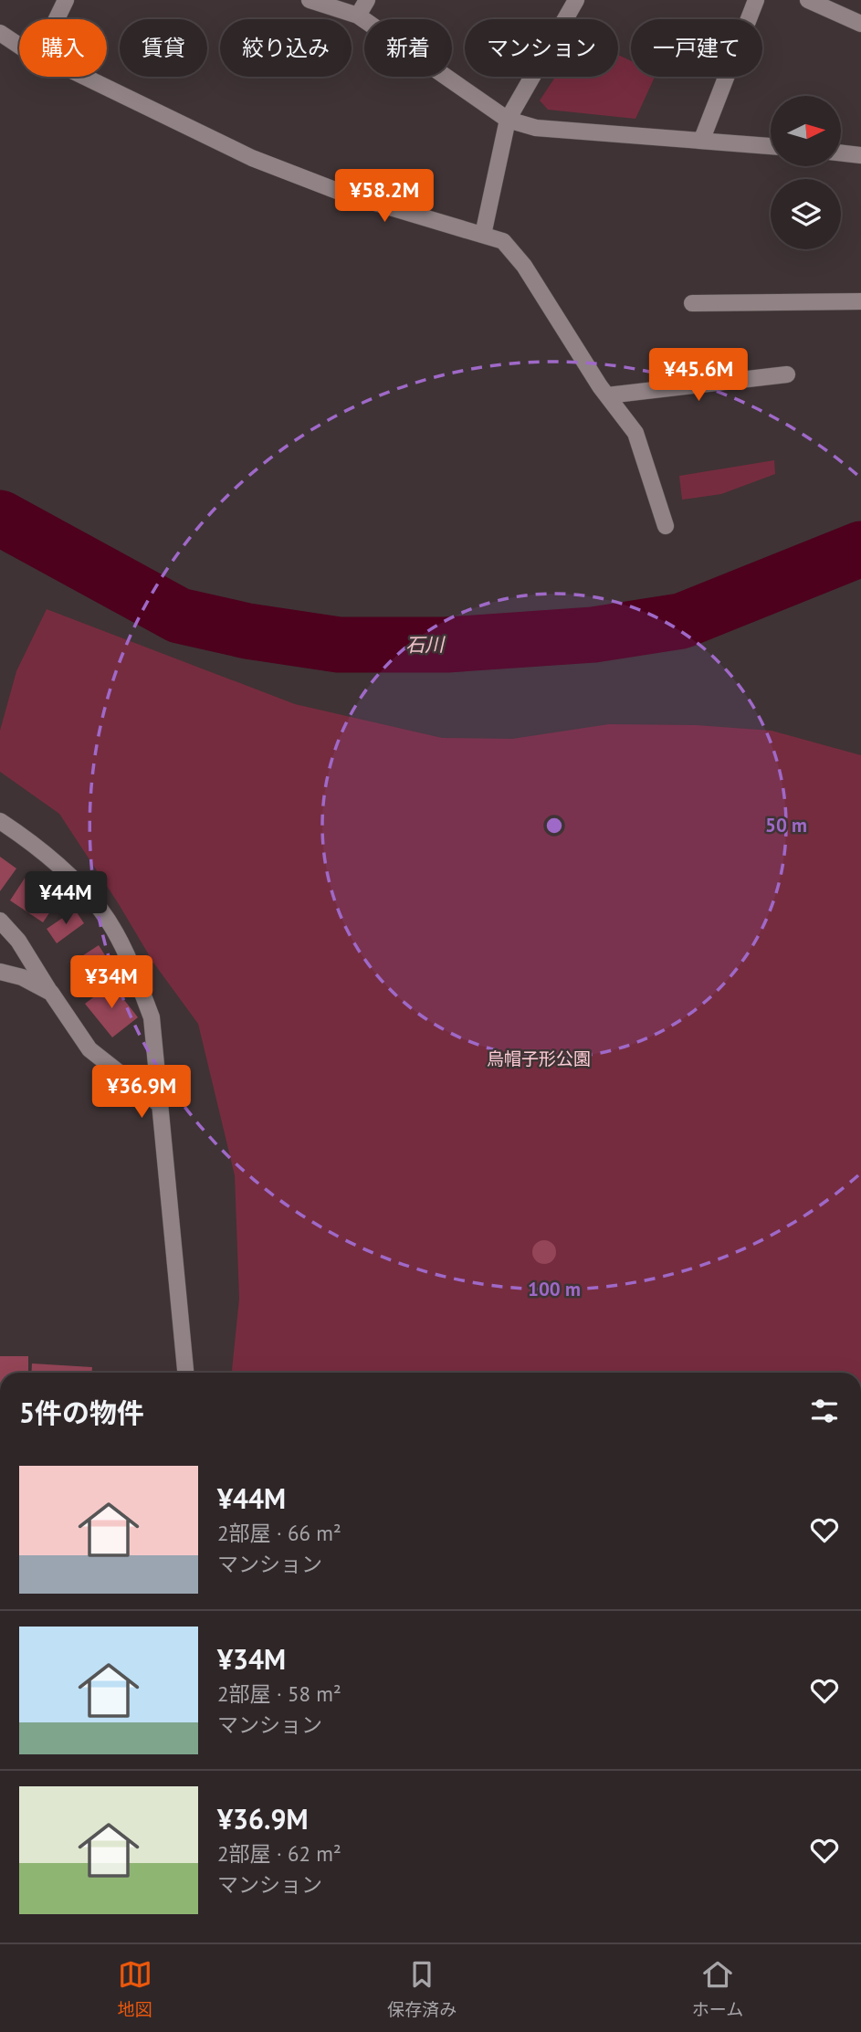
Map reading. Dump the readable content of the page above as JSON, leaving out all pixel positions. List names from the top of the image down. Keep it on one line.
{"water":["石川"],"parks":["烏帽子形公園"],"north":"right","page":{"chip":["購入","賃貸","絞り込み","新着","マンション","一戸建て"],"price":["¥58.2M","¥45.6M","¥44M","¥34M","¥36.9M"],"heading":"5件の物件","list":[{"name":"¥44M","note":"2部屋 · 66 m² · マンション"},{"name":"¥34M","note":"2部屋 · 58 m² · マンション"},{"name":"¥36.9M","note":"2部屋 · 62 m² · マンション"}],"tabs":["地図","保存済み","ホーム"]},"rings":["50 m","100 m"]}
